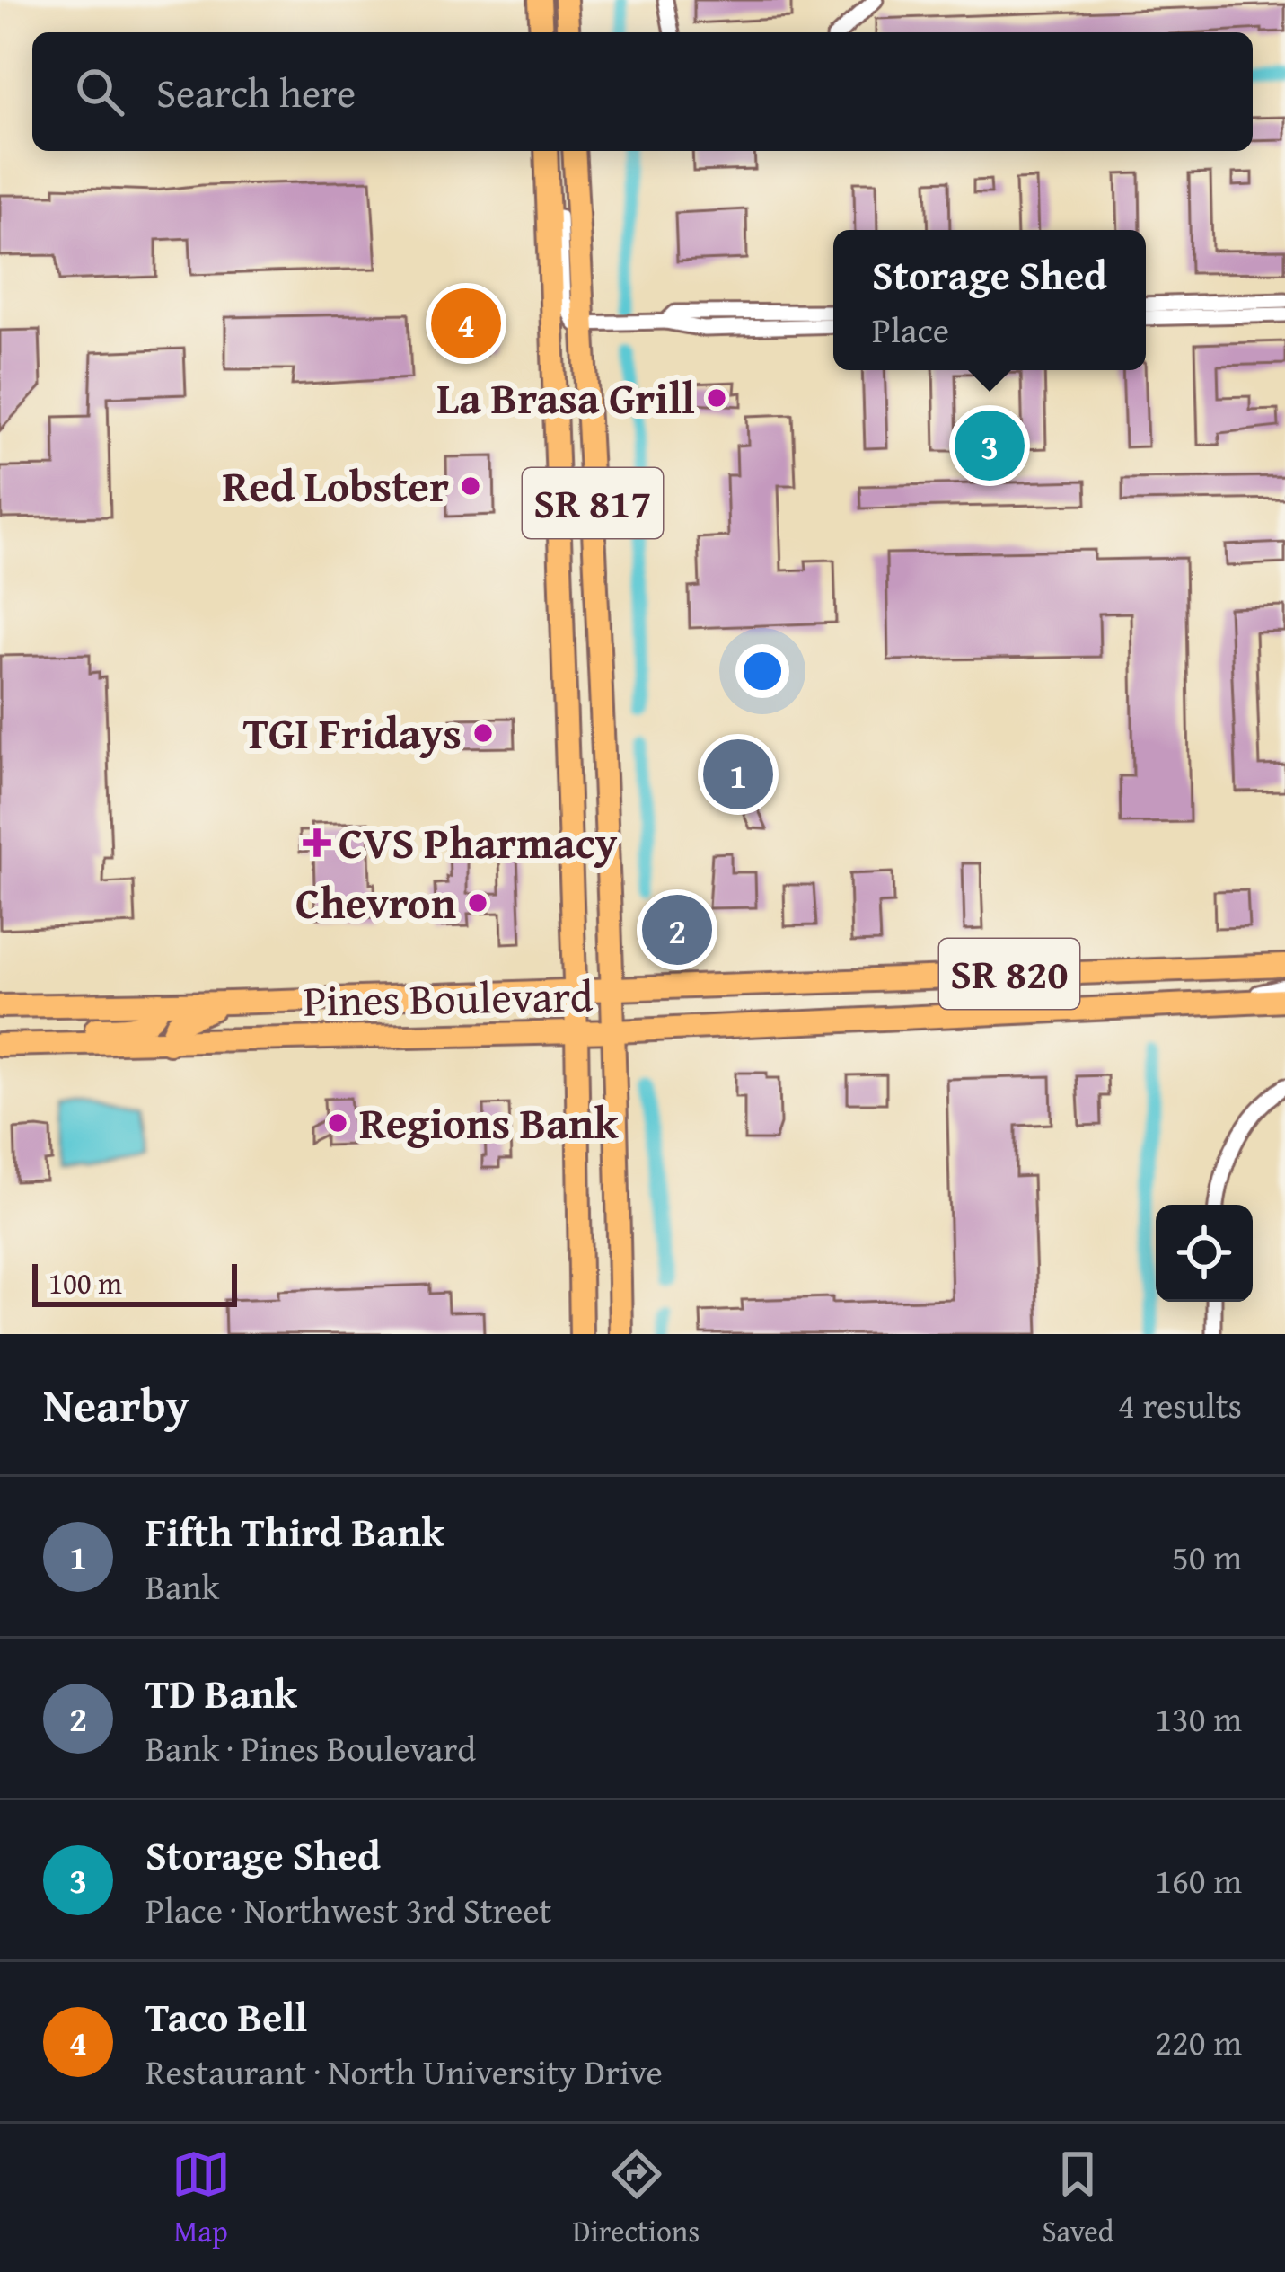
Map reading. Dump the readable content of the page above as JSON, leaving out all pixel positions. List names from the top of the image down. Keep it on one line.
{"streets":{"main road":["SR 817","SR 820","Pines Boulevard"]},"crossings":[["SR 817","Pines Boulevard"]],"places":{"other":["La Brasa Grill","Red Lobster","TGI Fridays","Chevron","Regions Bank"],"health":["CVS Pharmacy"]},"scale_bar":"100 m","page":{"search":"Search here","popup":["Storage Shed","Place"],"pins":["4","3","1","2"],"scale":"100 m","heading":["Nearby","4 results"],"list":[{"mark":"1","name":"Fifth Third Bank","note":"Bank","value":"50 m"},{"mark":"2","name":"TD Bank","note":"Bank · Pines Boulevard","value":"130 m"},{"mark":"3","name":"Storage Shed","note":"Place · Northwest 3rd Street","value":"160 m"},{"mark":"4","name":"Taco Bell","note":"Restaurant · North University Drive","value":"220 m"}],"nav":["Map","Directions","Saved"]}}
